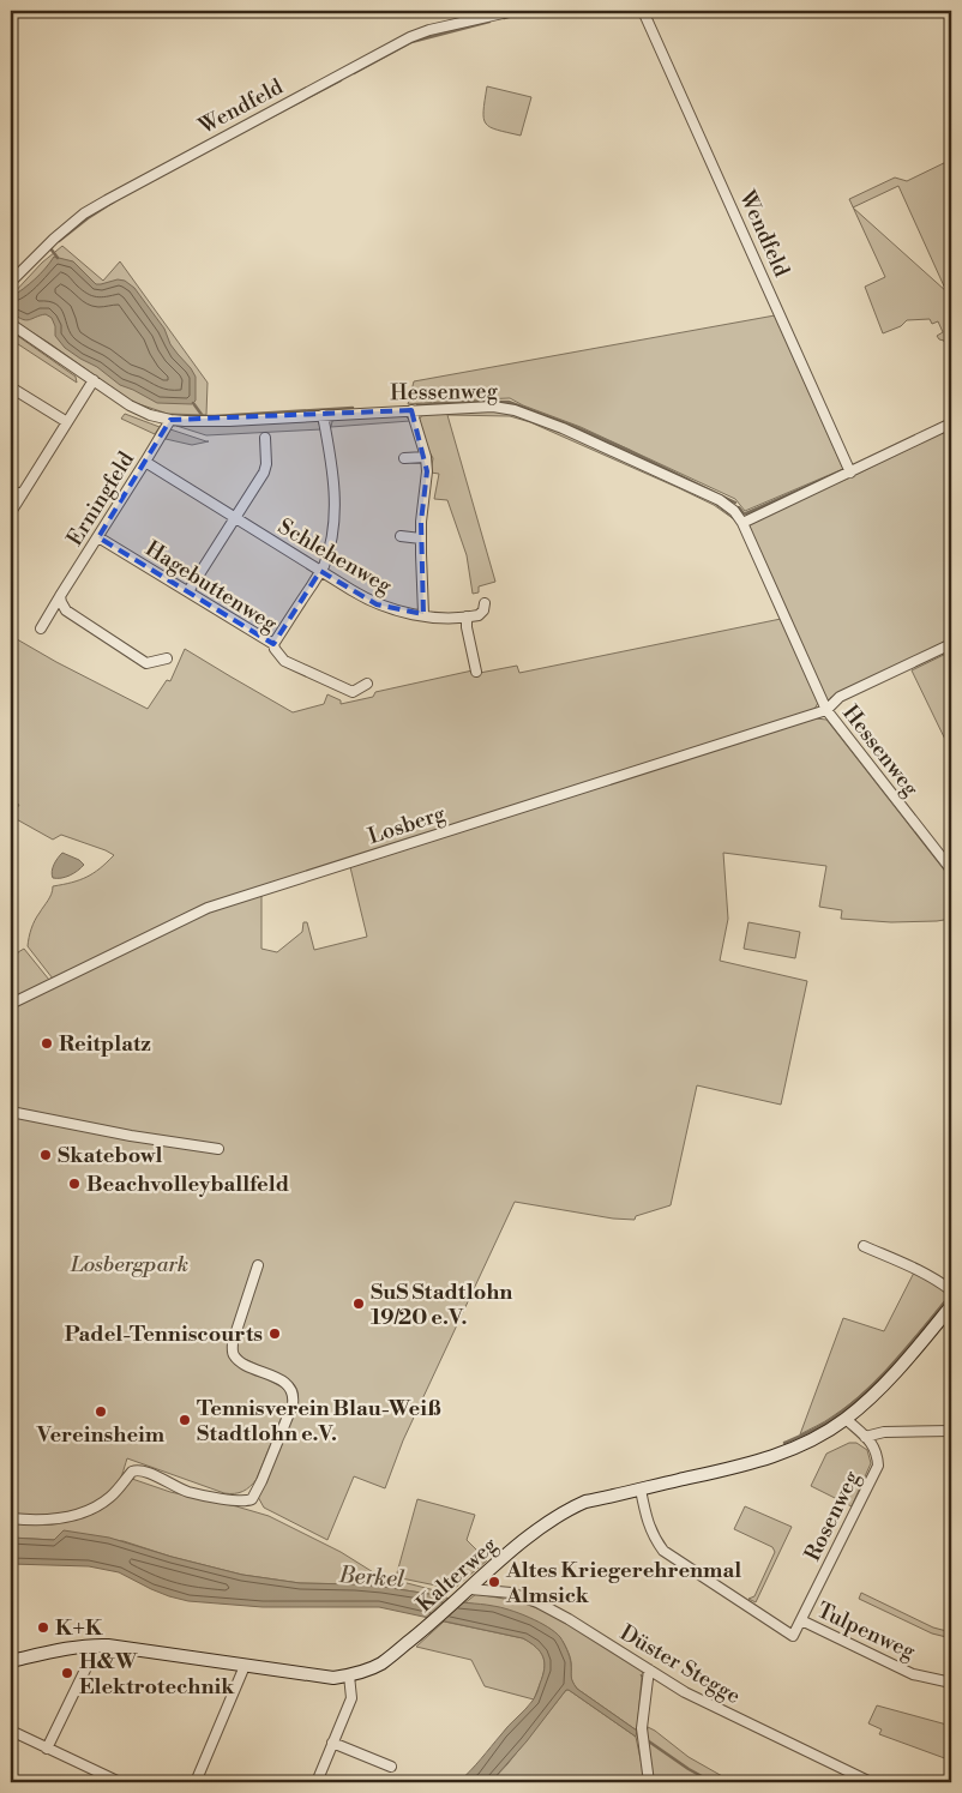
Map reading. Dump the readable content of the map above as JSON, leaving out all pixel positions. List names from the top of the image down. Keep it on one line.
{"streets":{"street":["Wendfeld","Hessenweg","Erningfeld","Schlehenweg","Hagebuttenweg","Losberg","Rosenweg","Kalterweg","Tulpenweg","Düster Stegge"]},"crossings":[["Hessenweg","Erningfeld"],["Hessenweg","Losberg"],["Erningfeld","Schlehenweg"],["Erningfeld","Hagebuttenweg"],["Rosenweg","Kalterweg"],["Rosenweg","Tulpenweg"],["Kalterweg","Düster Stegge"]],"water":["Berkel"],"parks":["Losbergpark"],"places":["Reitplatz","Skatebowl","Beachvolleyballfeld","SuS Stadtlohn 19/20 e.V.","Padel-Tenniscourts","Vereinsheim","Tennisverein Blau-Weiß Stadtlohn e.V.","Altes Kriegerehrenmal Almsick","K+K","H&W Elektrotechnik"]}
